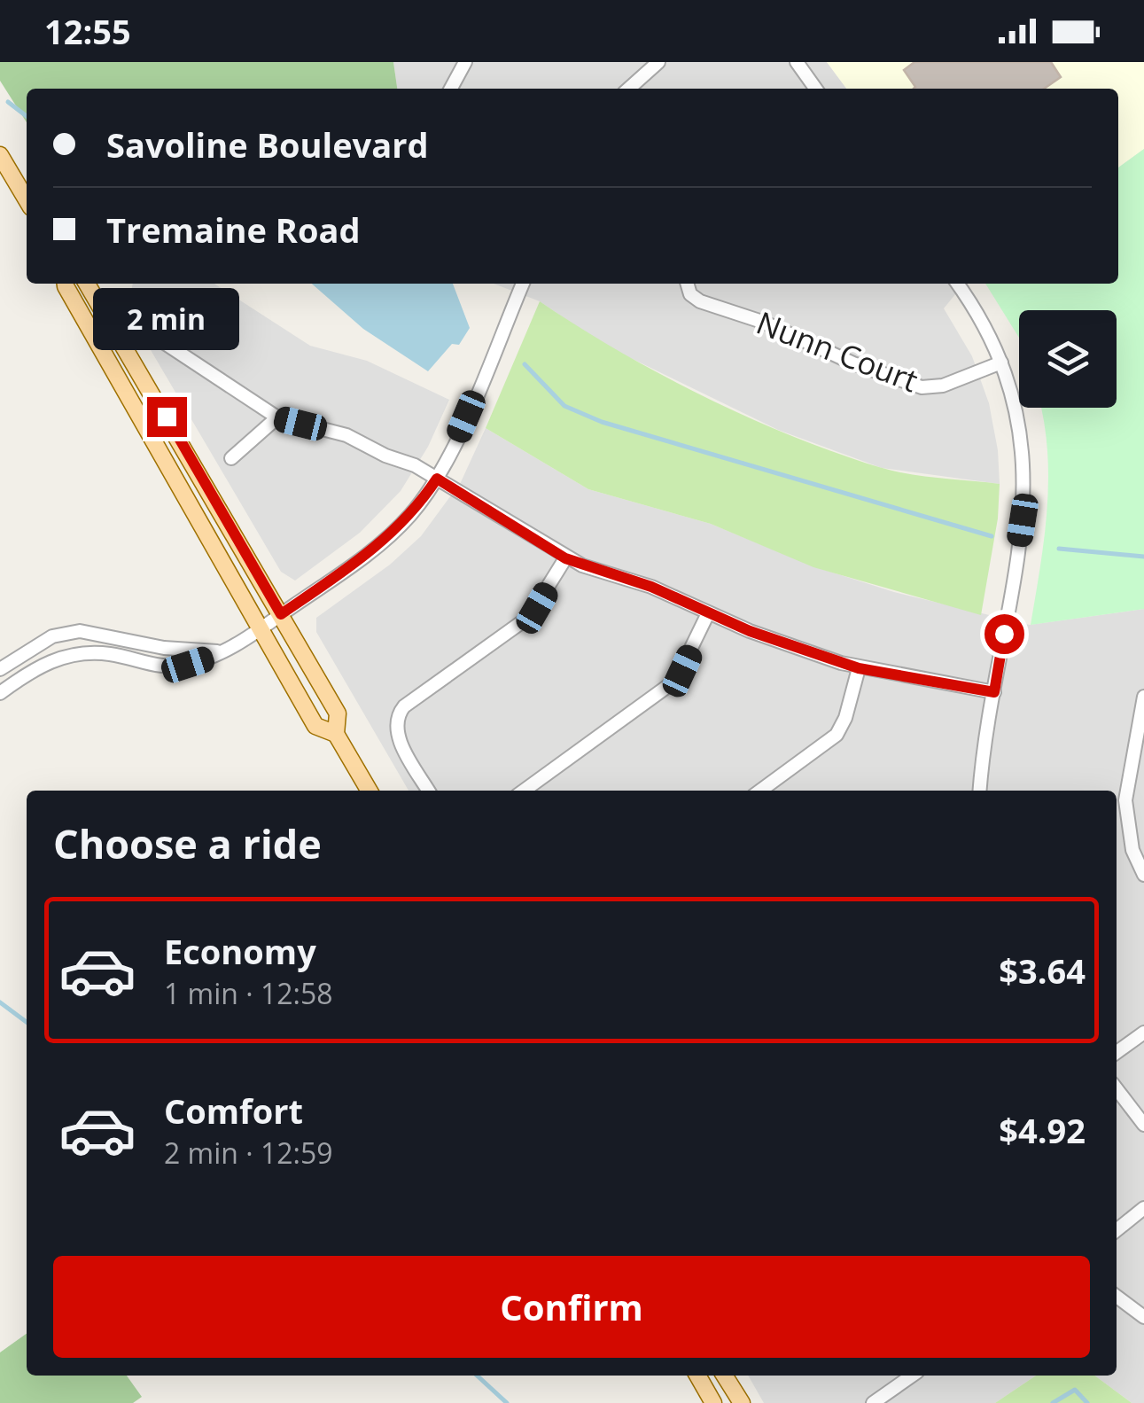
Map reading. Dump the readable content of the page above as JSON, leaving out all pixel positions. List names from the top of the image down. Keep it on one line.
{"streets":{"street":["Nunn Court"]},"page":{"status":"12:55","banner":["Savoline Boulevard","Tremaine Road"],"bubble":"2 min","heading":"Choose a ride","list":[{"name":"Economy","note":"1 min · 12:58","value":"$3.64"},{"name":"Comfort","note":"2 min · 12:59","value":"$4.92"}],"buttons":"Confirm"}}
